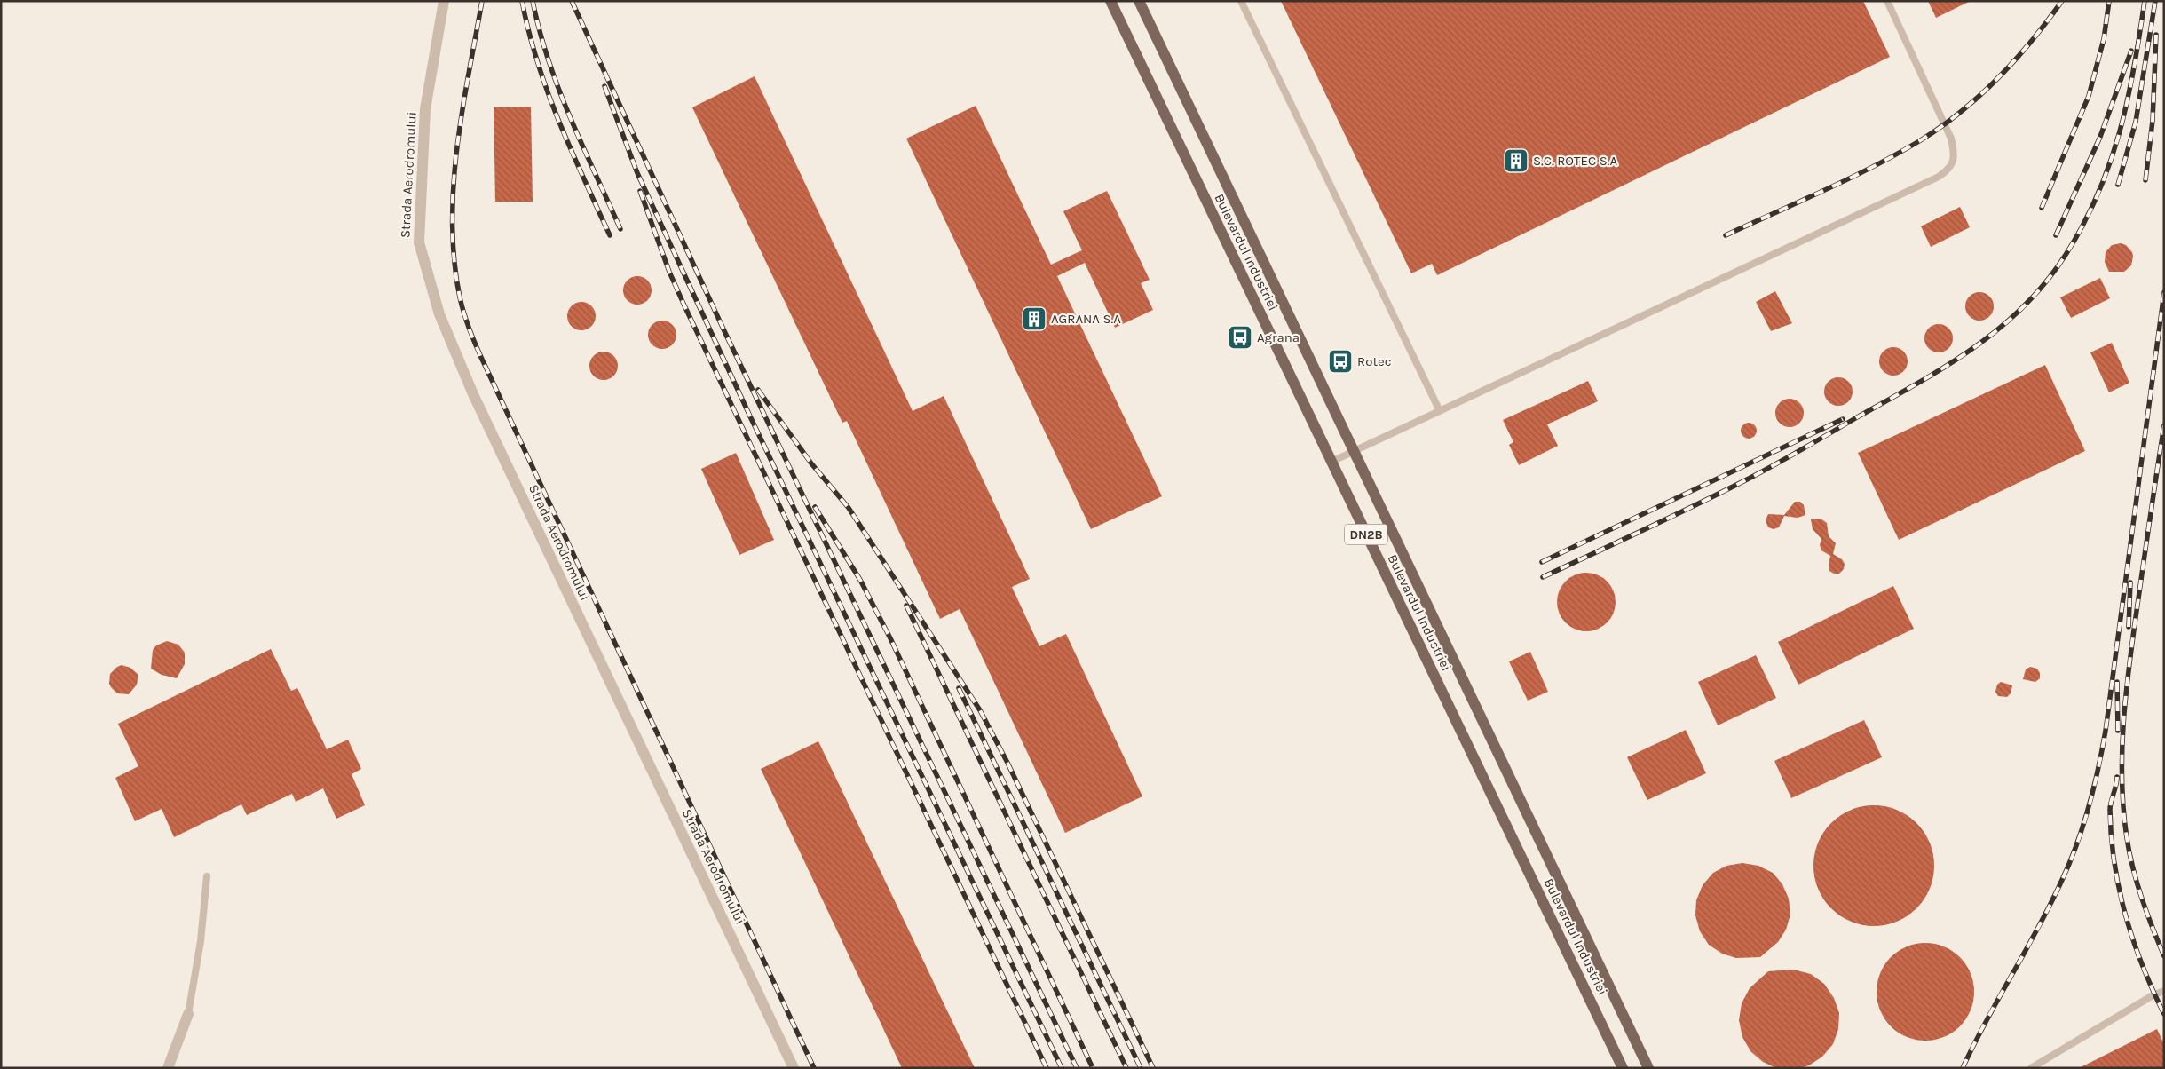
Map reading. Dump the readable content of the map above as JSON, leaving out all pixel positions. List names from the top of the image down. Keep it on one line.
{"streets":{"main road":["Bulevardul Industriei","DN2B"],"street":["Strada Aerodromului"]},"places":{"building":["S.C. ROTEC S.A","AGRANA S.A"],"bus stop":["Agrana","Rotec"]}}
